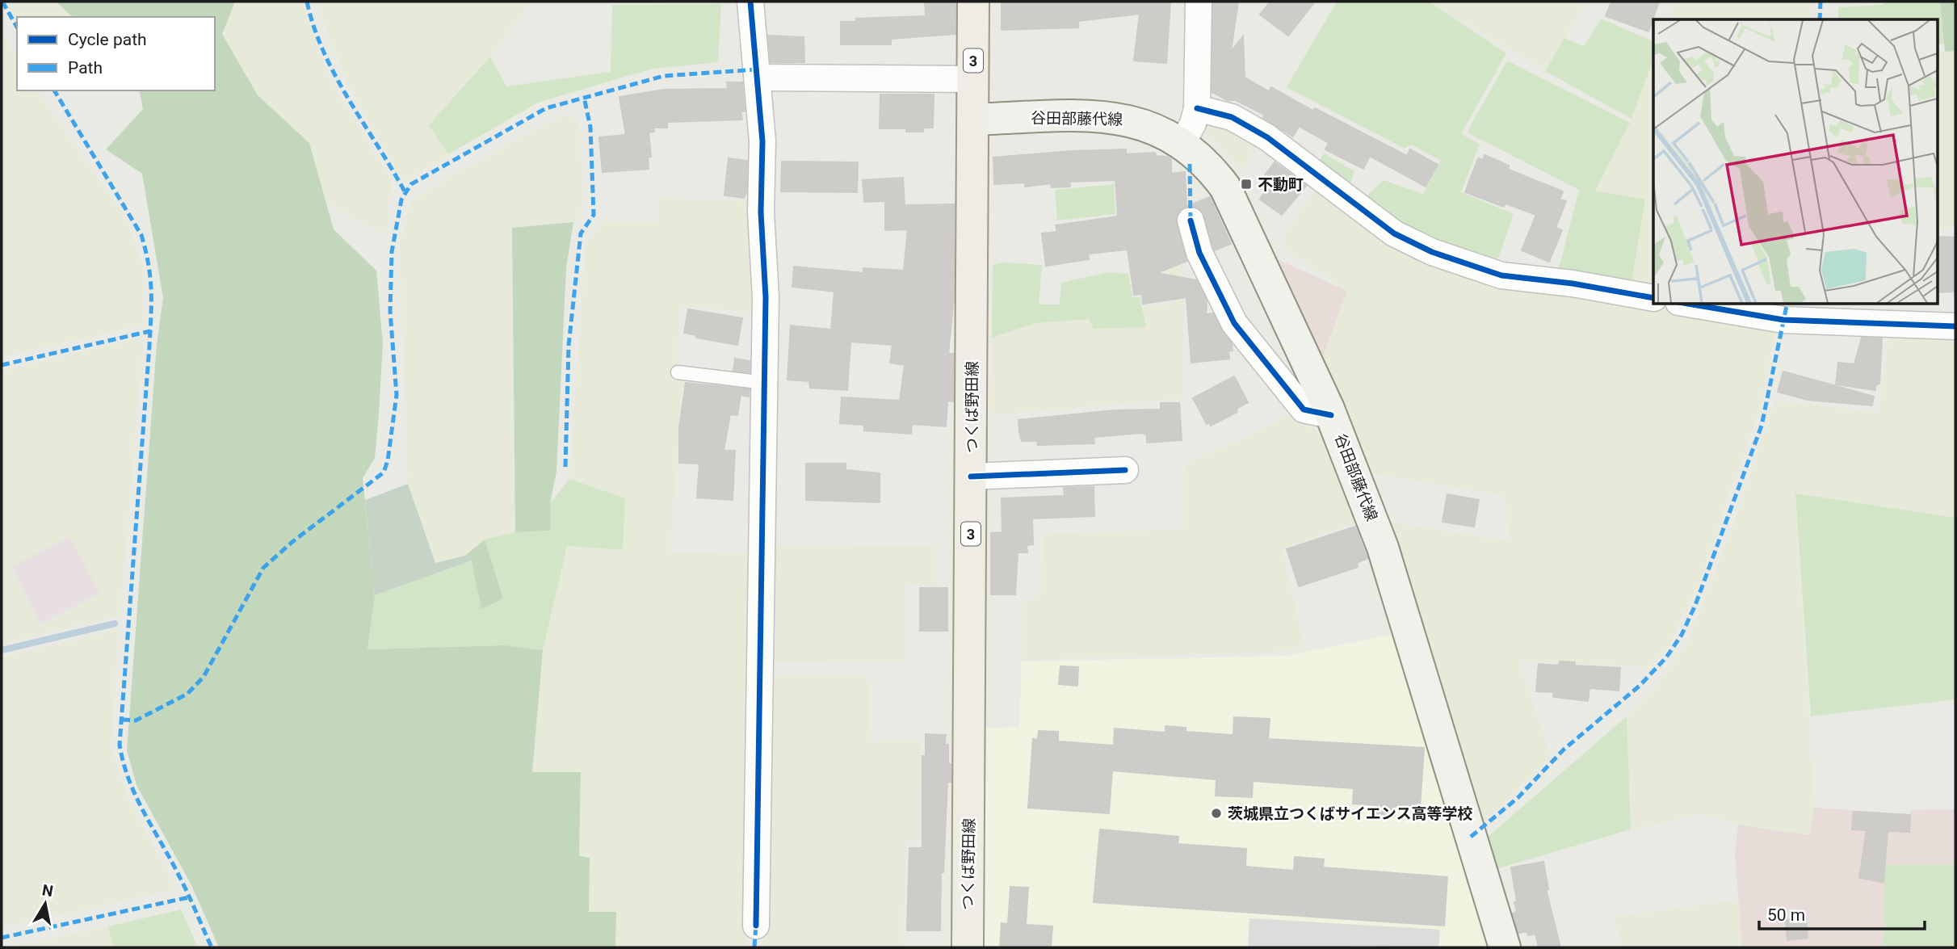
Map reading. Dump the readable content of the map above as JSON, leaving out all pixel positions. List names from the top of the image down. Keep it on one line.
{"streets":{"main road":["3","谷田部藤代線","つくば野田線"]},"crossings":[["谷田部藤代線","つくば野田線"]],"places":{"transit":["不動町"],"other":["茨城県立つくばサイエンス高等学校"]},"legend":["Cycle path","Path"],"scale_bar":"50 m","north":"top"}
